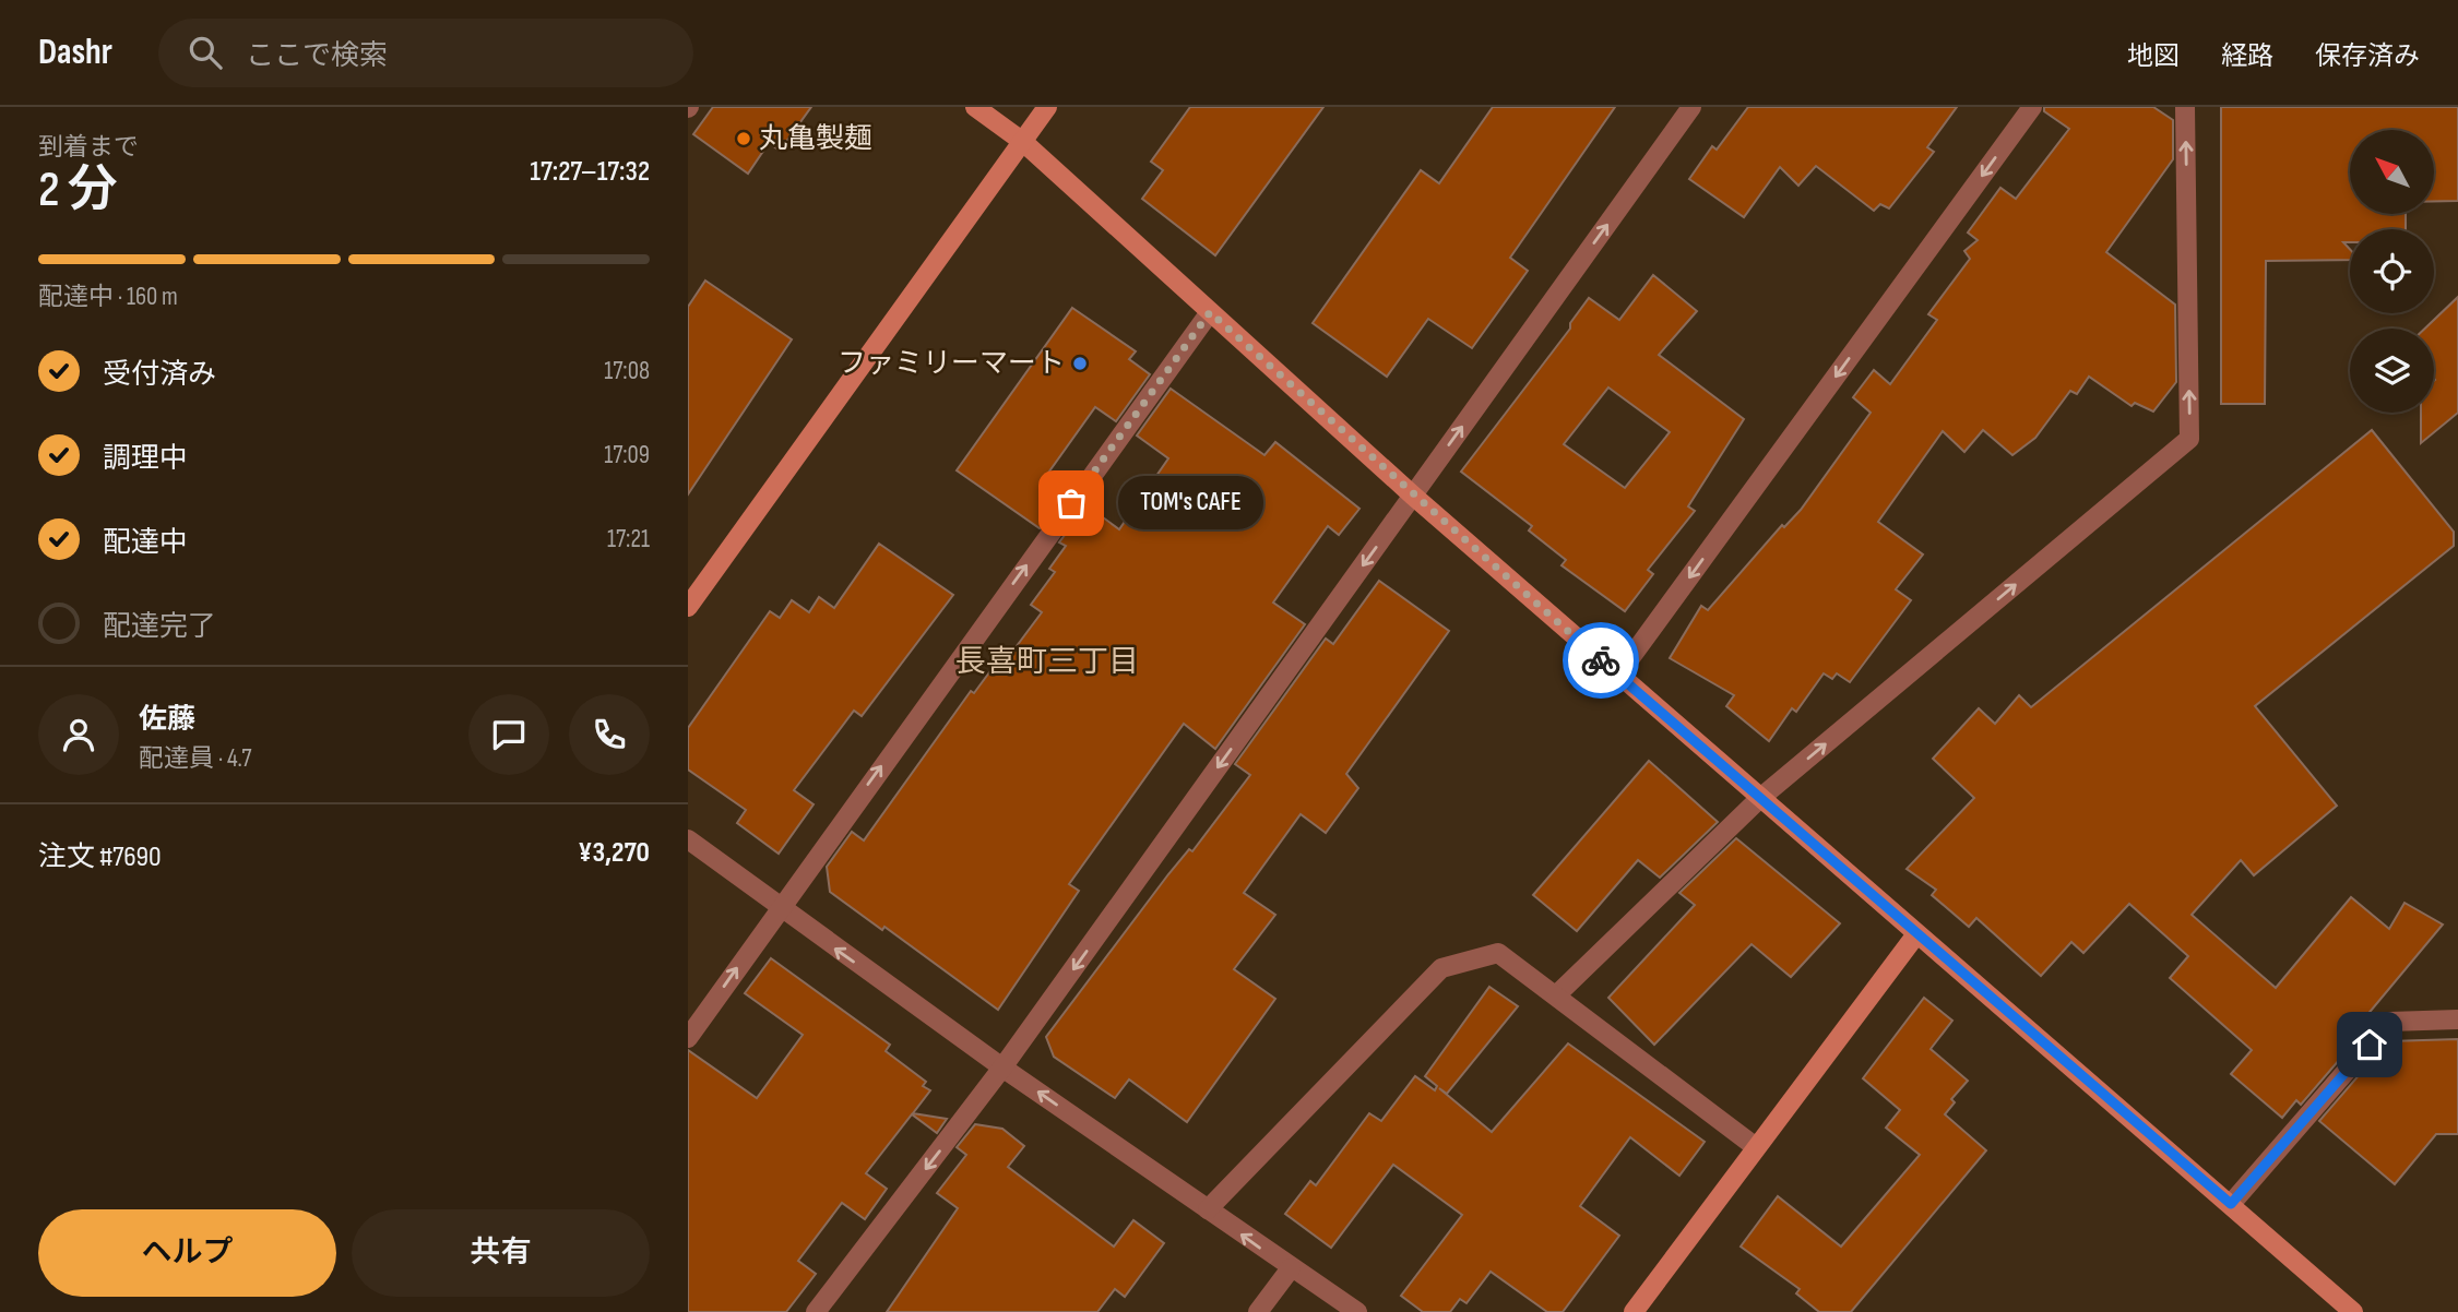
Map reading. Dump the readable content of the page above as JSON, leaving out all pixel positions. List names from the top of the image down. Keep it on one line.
{"districts":["長喜町三丁目"],"places":["丸亀製麺","ファミリーマート","TOM's CAFE"],"north":"top left","page":{"header":"Dashr","search":"ここで検索","nav":["地図","経路","保存済み"],"heading":["2 分","到着まで","17:27–17:32"],"panel":["佐藤","配達員 · 4.7","注文 #7690","¥3,270"],"bar":"配達中 · 160 m","list":[["受付済み","17:08"],["調理中","17:09"],["配達中","17:21"],"配達完了"],"bubble":"TOM's CAFE","buttons":["ヘルプ","共有"]}}
